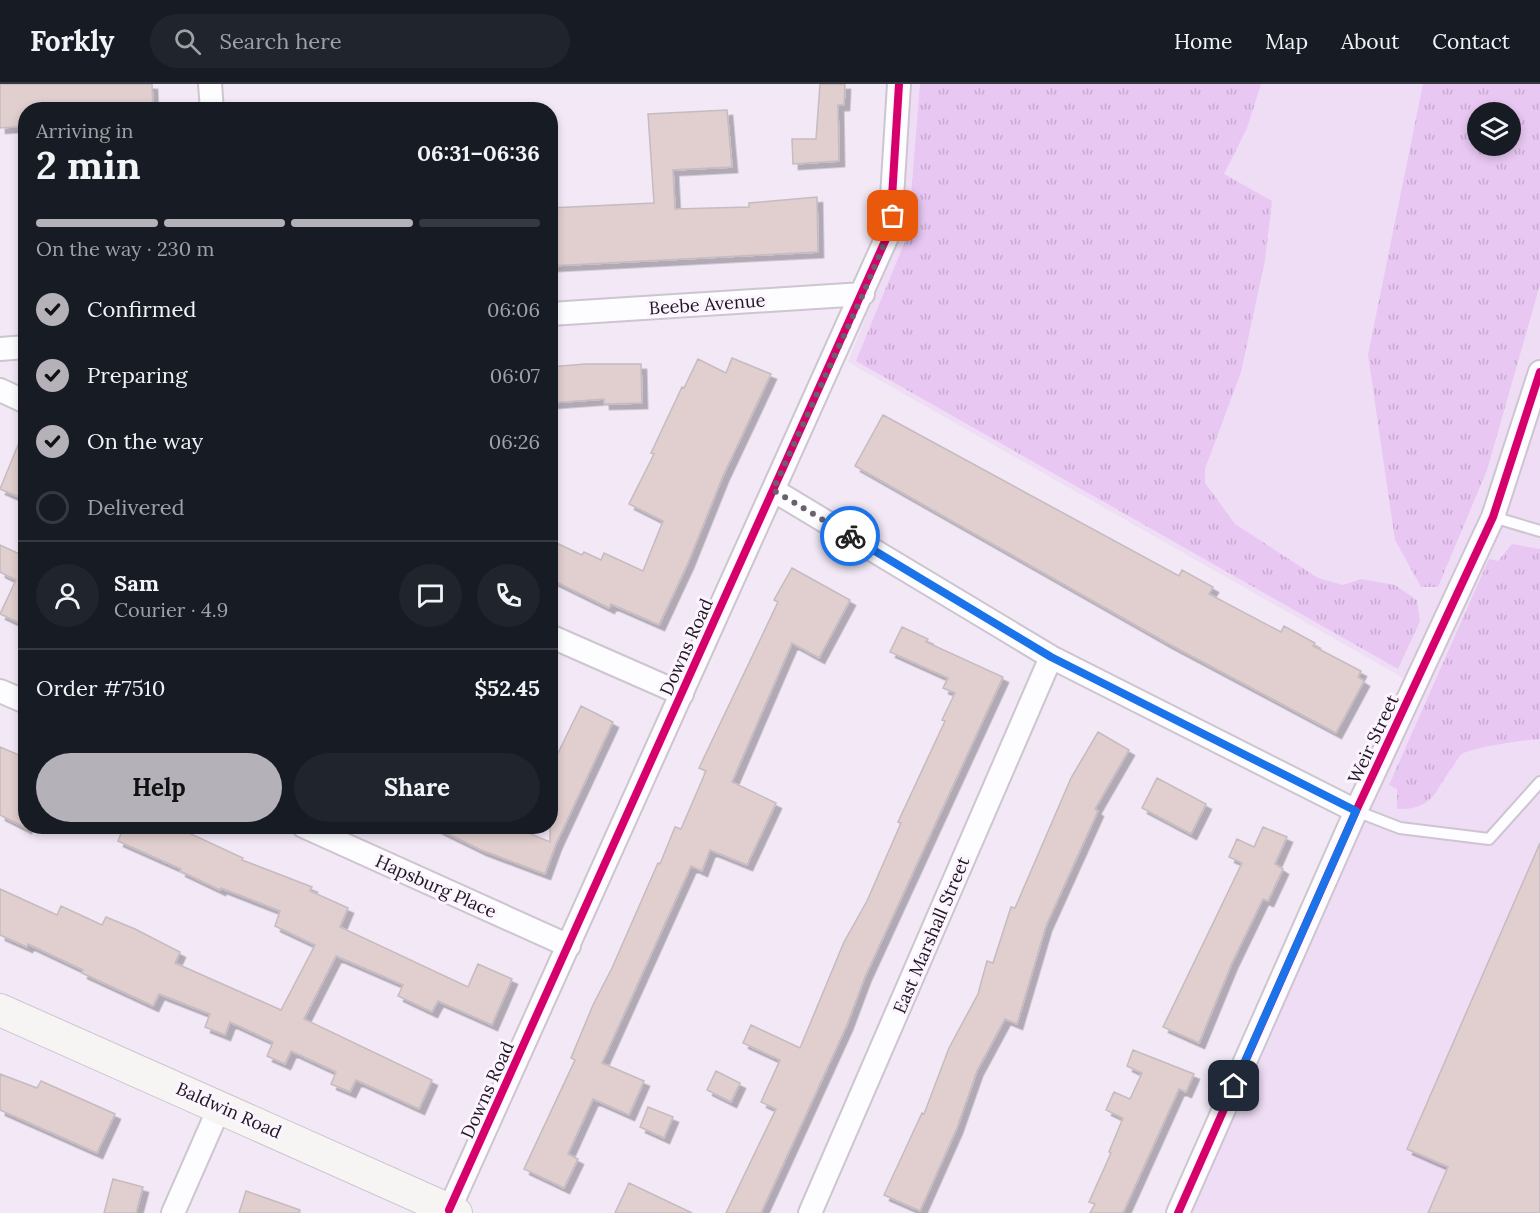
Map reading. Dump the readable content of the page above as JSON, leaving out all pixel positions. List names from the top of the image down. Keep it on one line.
{"streets":{"main road":["Baldwin Road"],"street":["Beebe Avenue","Downs Road","Weir Street","Hapsburg Place","East Marshall Street"]},"crossings":[["Beebe Avenue","Downs Road"],["Downs Road","Hapsburg Place"],["Downs Road","Baldwin Road"]],"page":{"header":"Forkly","search":"Search here","nav":["Home","Map","About","Contact"],"heading":["2 min","Arriving in","06:31–06:36"],"panel":["Sam","Courier · 4.9","Order #7510","$52.45"],"bar":"On the way · 230 m","list":[["Confirmed","06:06"],["Preparing","06:07"],["On the way","06:26"],"Delivered"],"buttons":["Help","Share"]}}
